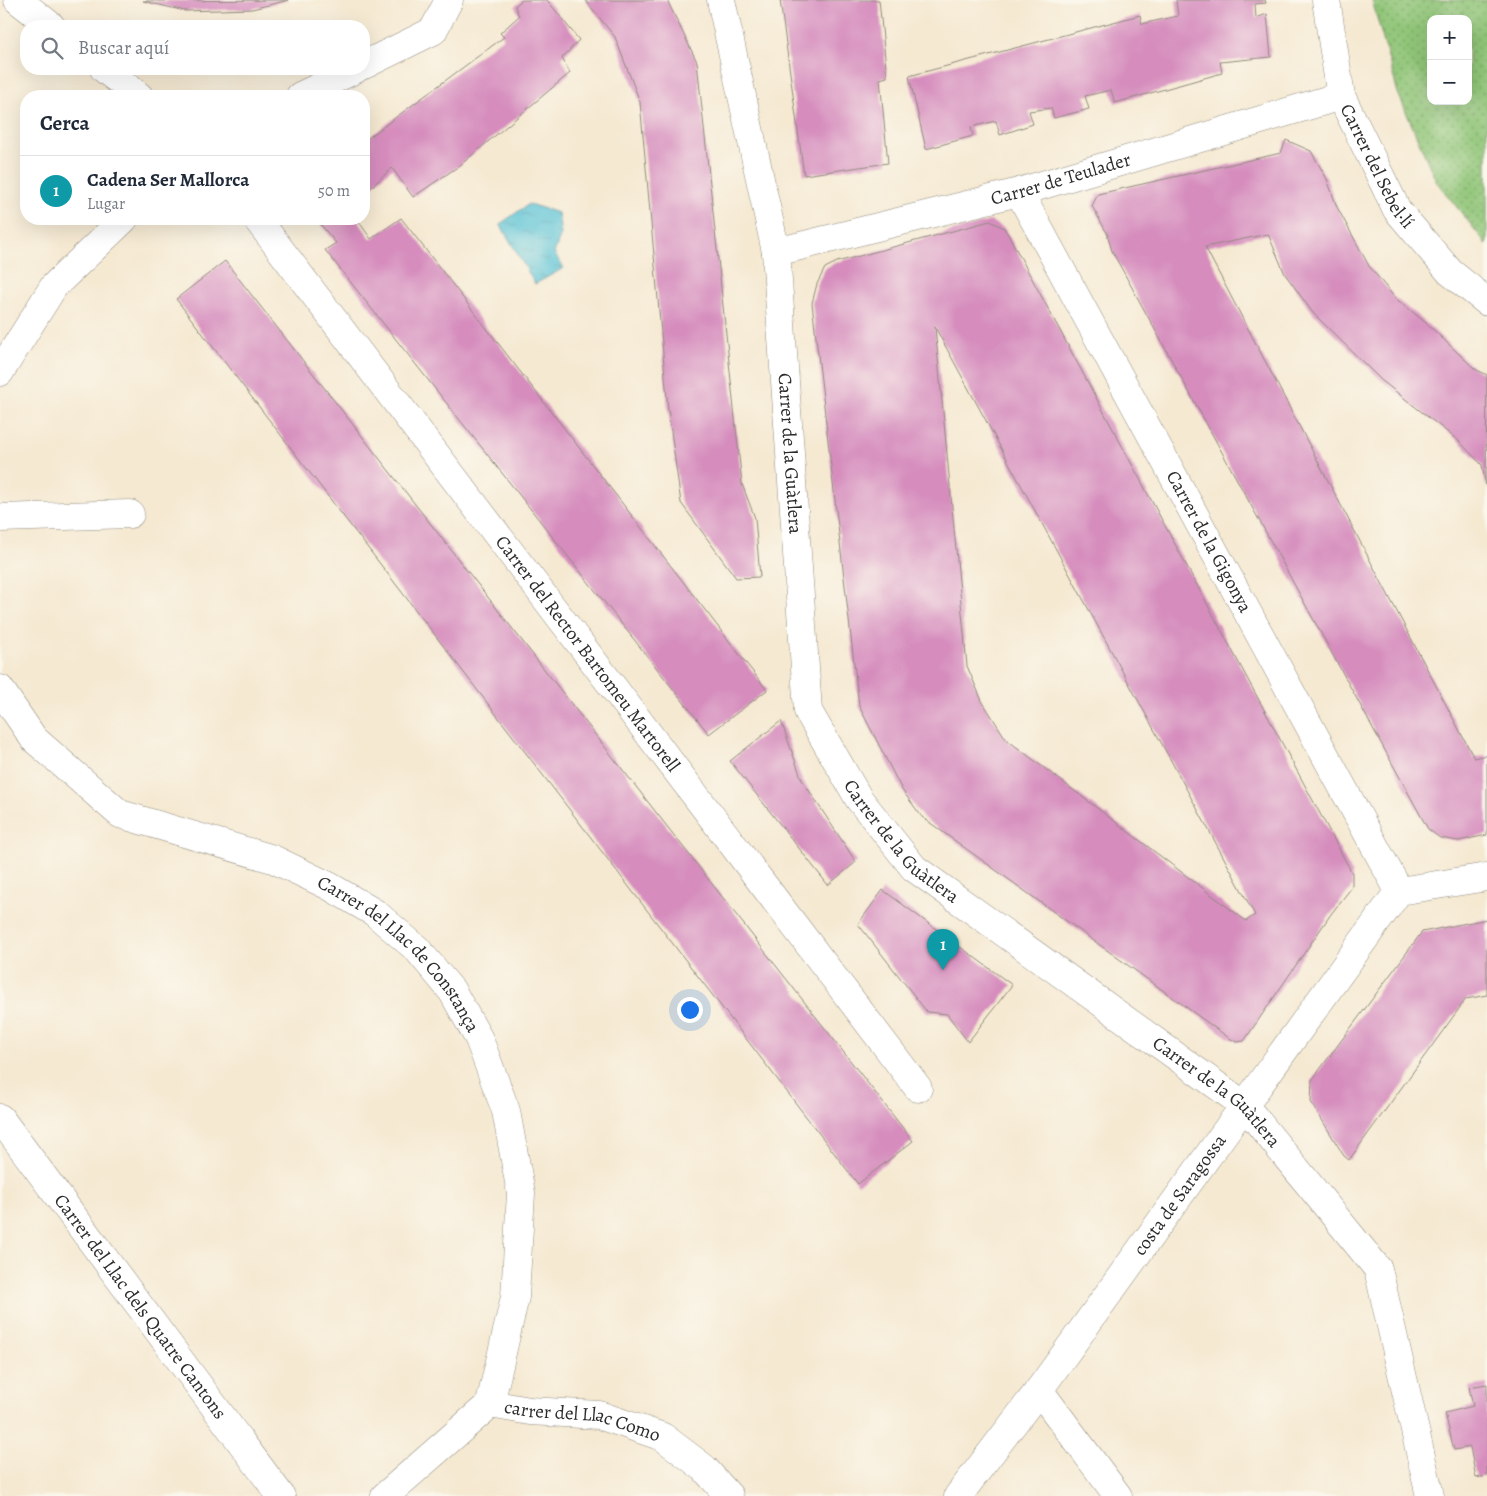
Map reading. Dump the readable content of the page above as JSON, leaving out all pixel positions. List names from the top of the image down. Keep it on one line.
{"streets":{"street":["Carrer del Sebel·lí","Carrer de Teulader","Carrer de la Guàtlera","Carrer de la Gigonya","Carrer del Rector Bartomeu Martorell","Carrer del Llac de Constança","costa de Saragossa","Carrer del Llac dels Quatre Cantons","carrer del Llac Como"]},"crossings":[["Carrer del Sebel·lí","Carrer de Teulader"],["Carrer de Teulader","Carrer de la Guàtlera"],["Carrer de Teulader","Carrer de la Gigonya"],["Carrer de la Guàtlera","costa de Saragossa"],["Carrer de la Gigonya","costa de Saragossa"],["Carrer del Llac de Constança","carrer del Llac Como"]],"page":{"map_buttons":["+","−"],"search":"Buscar aquí","heading":"Cerca","list":[{"mark":"1","name":"Cadena Ser Mallorca","note":"Lugar","value":"50 m"}],"pins":"1"}}
